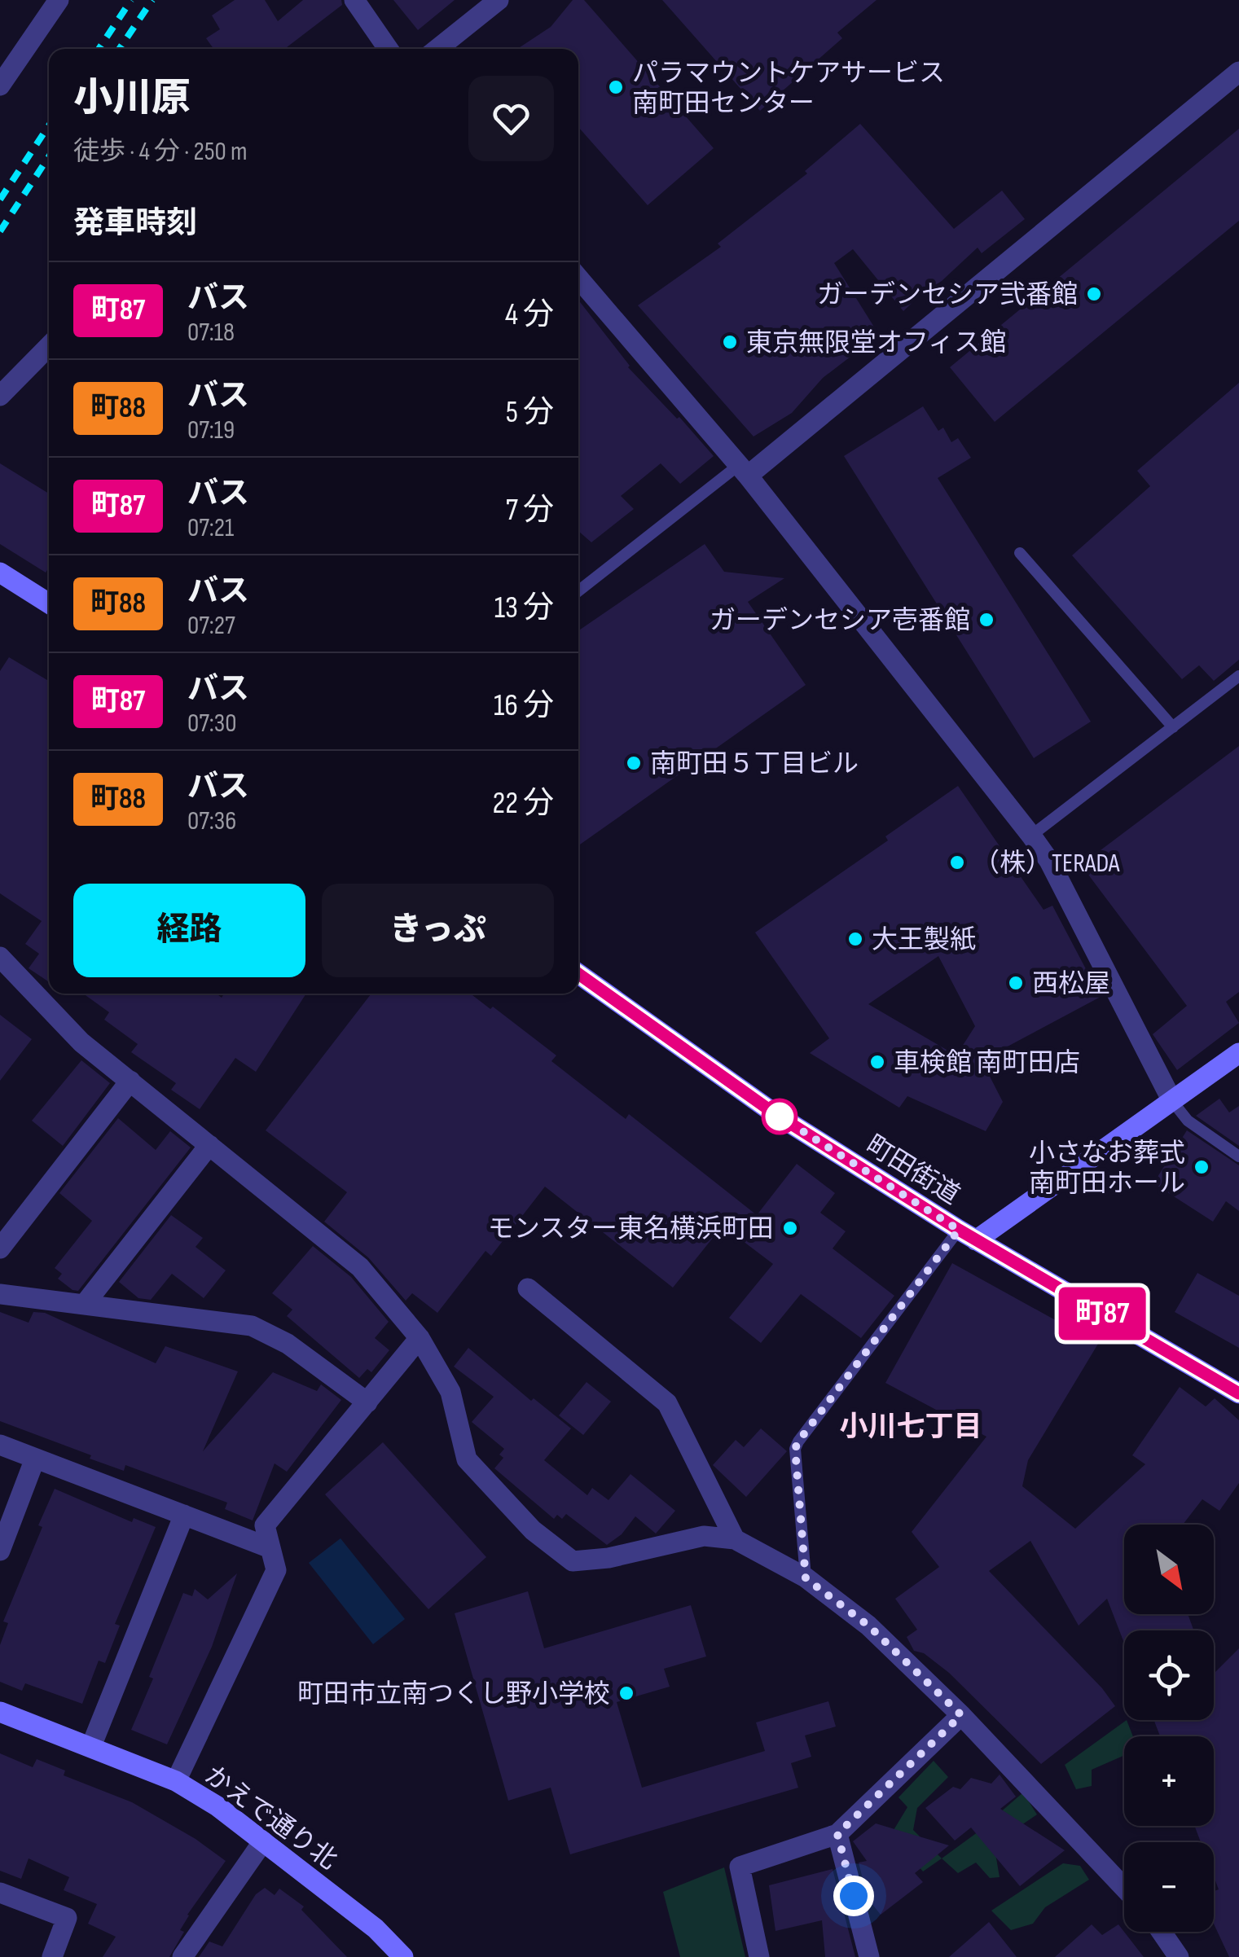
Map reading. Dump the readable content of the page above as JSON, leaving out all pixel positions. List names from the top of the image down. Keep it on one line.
{"streets":{"main road":["町田街道","かえで通り北"]},"districts":["小川七丁目"],"places":["パラマウントケアサービス 南町田センター","ガーデンセシア弐番館","東京無限堂オフィス館","ガーデンセシア壱番館","南町田５丁目ビル","（株）TERADA","大王製紙","西松屋","車検館 南町田店","小さなお葬式 南町田ホール","モンスター東名横浜町田","町田市立南つくし野小学校"],"lines":["bus line 町87"],"north":"bottom right","page":{"on_map":"町87","heading":[["小川原","徒歩 · 4 分 · 250 m"],"発車時刻"],"list":[{"mark":"町87","name":"バス","note":"07:18","value":"4 分"},{"mark":"町88","name":"バス","note":"07:19","value":"5 分"},{"mark":"町87","name":"バス","note":"07:21","value":"7 分"},{"mark":"町88","name":"バス","note":"07:27","value":"13 分"},{"mark":"町87","name":"バス","note":"07:30","value":"16 分"},{"mark":"町88","name":"バス","note":"07:36","value":"22 分"}],"buttons":["経路","きっぷ"],"map_buttons":["+","−"]}}
